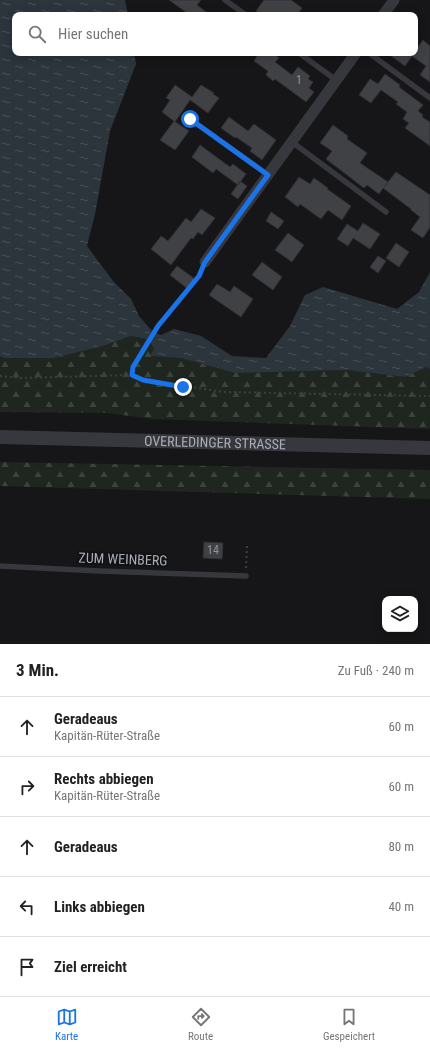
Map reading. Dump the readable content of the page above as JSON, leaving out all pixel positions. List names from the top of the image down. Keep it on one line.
{"streets":{"street":["OVERLEDINGER STRASSE"],"lane":["ZUM WEINBERG"]},"house_numbers":["1","14"],"page":{"search":"Hier suchen","heading":["3 Min.","Zu Fuß · 240 m"],"list":[["Geradeaus","Kapitän-Rüter-Straße","60 m"],["Rechts abbiegen","Kapitän-Rüter-Straße","60 m"],["Geradeaus","80 m"],["Links abbiegen","40 m"],"Ziel erreicht"],"nav":["Karte","Route","Gespeichert"]}}
